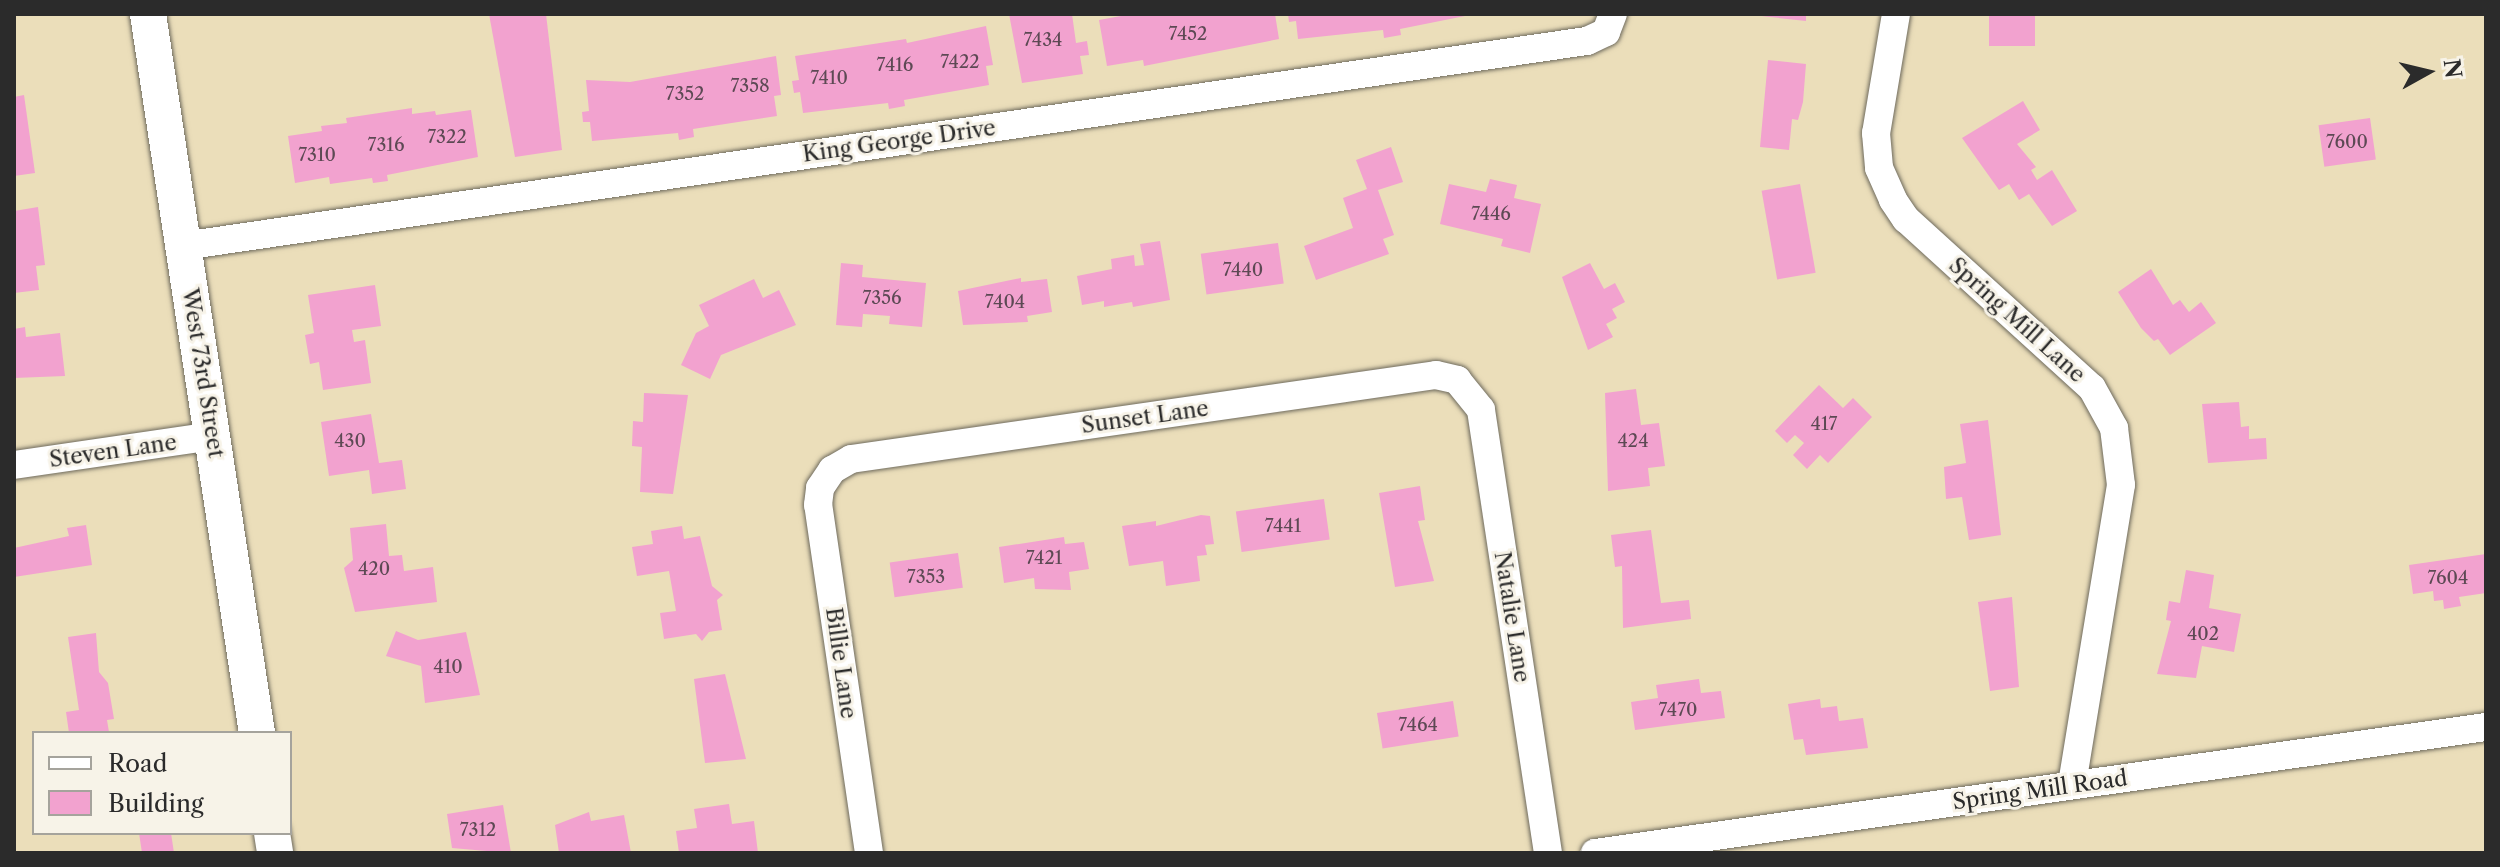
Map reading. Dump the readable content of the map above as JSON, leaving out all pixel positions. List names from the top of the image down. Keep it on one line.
{"streets":{"main road":["West 73rd Street"],"street":["King George Drive","Spring Mill Lane","Sunset Lane","Steven Lane","Natalie Lane","Billie Lane","Spring Mill Road"]},"crossings":[["King George Drive","West 73rd Street"],["Spring Mill Lane","Spring Mill Road"],["West 73rd Street","Steven Lane"],["Sunset Lane","Natalie Lane"],["Sunset Lane","Billie Lane"]],"house_numbers":["7452","7434","7422","7416","7410","7358","7352","7322","7600","7316","7310","7446","7440","7356","7404","417","430","424","7441","7421","420","7353","7604","402","410","7470","7464","7312"],"legend":["Road","Building"],"north":"right"}
